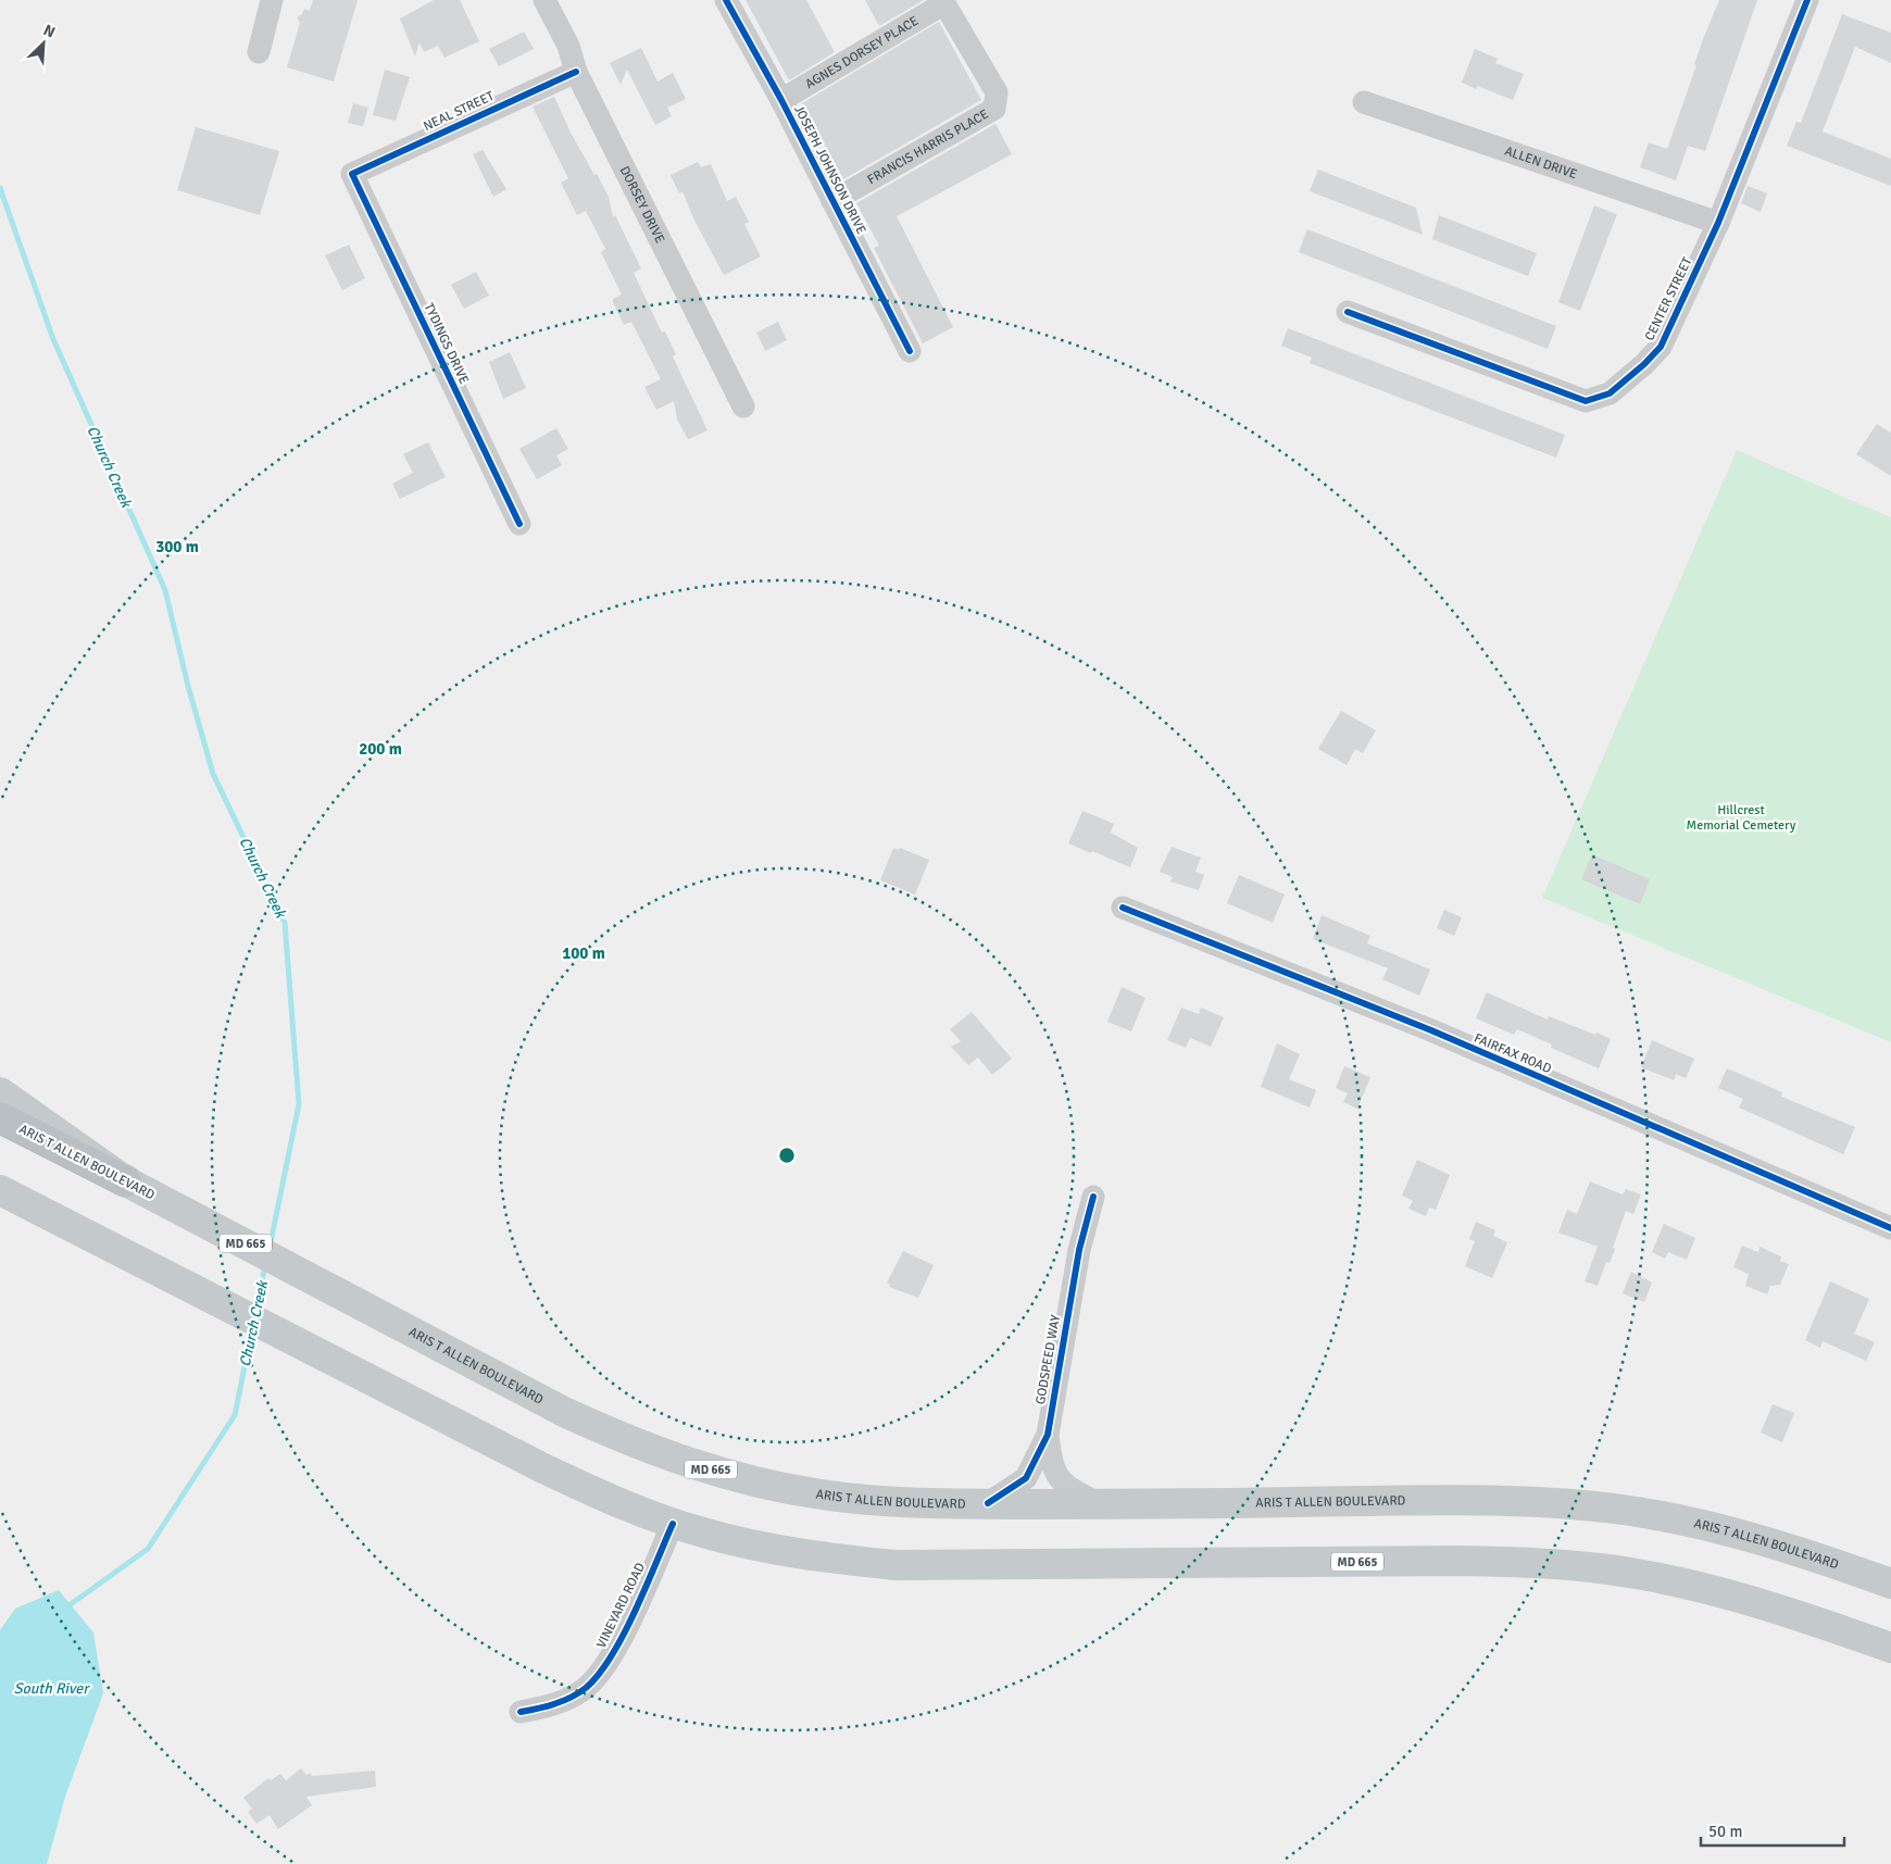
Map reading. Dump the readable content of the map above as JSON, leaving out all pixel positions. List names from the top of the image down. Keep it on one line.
{"streets":{"highway":["ARIS T ALLEN BOULEVARD","MD 665"],"street":["AGNES DORSEY PLACE","NEAL STREET","FRANCIS HARRIS PLACE","ALLEN DRIVE","JOSEPH JOHNSON DRIVE","DORSEY DRIVE","CENTER STREET","TYDINGS DRIVE","FAIRFAX ROAD","GODSPEED WAY","VINEYARD ROAD"]},"crossings":[["AGNES DORSEY PLACE","FRANCIS HARRIS PLACE"],["AGNES DORSEY PLACE","JOSEPH JOHNSON DRIVE"],["NEAL STREET","DORSEY DRIVE"],["NEAL STREET","TYDINGS DRIVE"],["FRANCIS HARRIS PLACE","JOSEPH JOHNSON DRIVE"],["ALLEN DRIVE","CENTER STREET"],["ARIS T ALLEN BOULEVARD","GODSPEED WAY"],["MD 665","VINEYARD ROAD"]],"water":["Church Creek","South River"],"parks":["Hillcrest Memorial Cemetery"],"scale_bar":"50 m","north":"top right","rings":["300 m","200 m","100 m"]}
